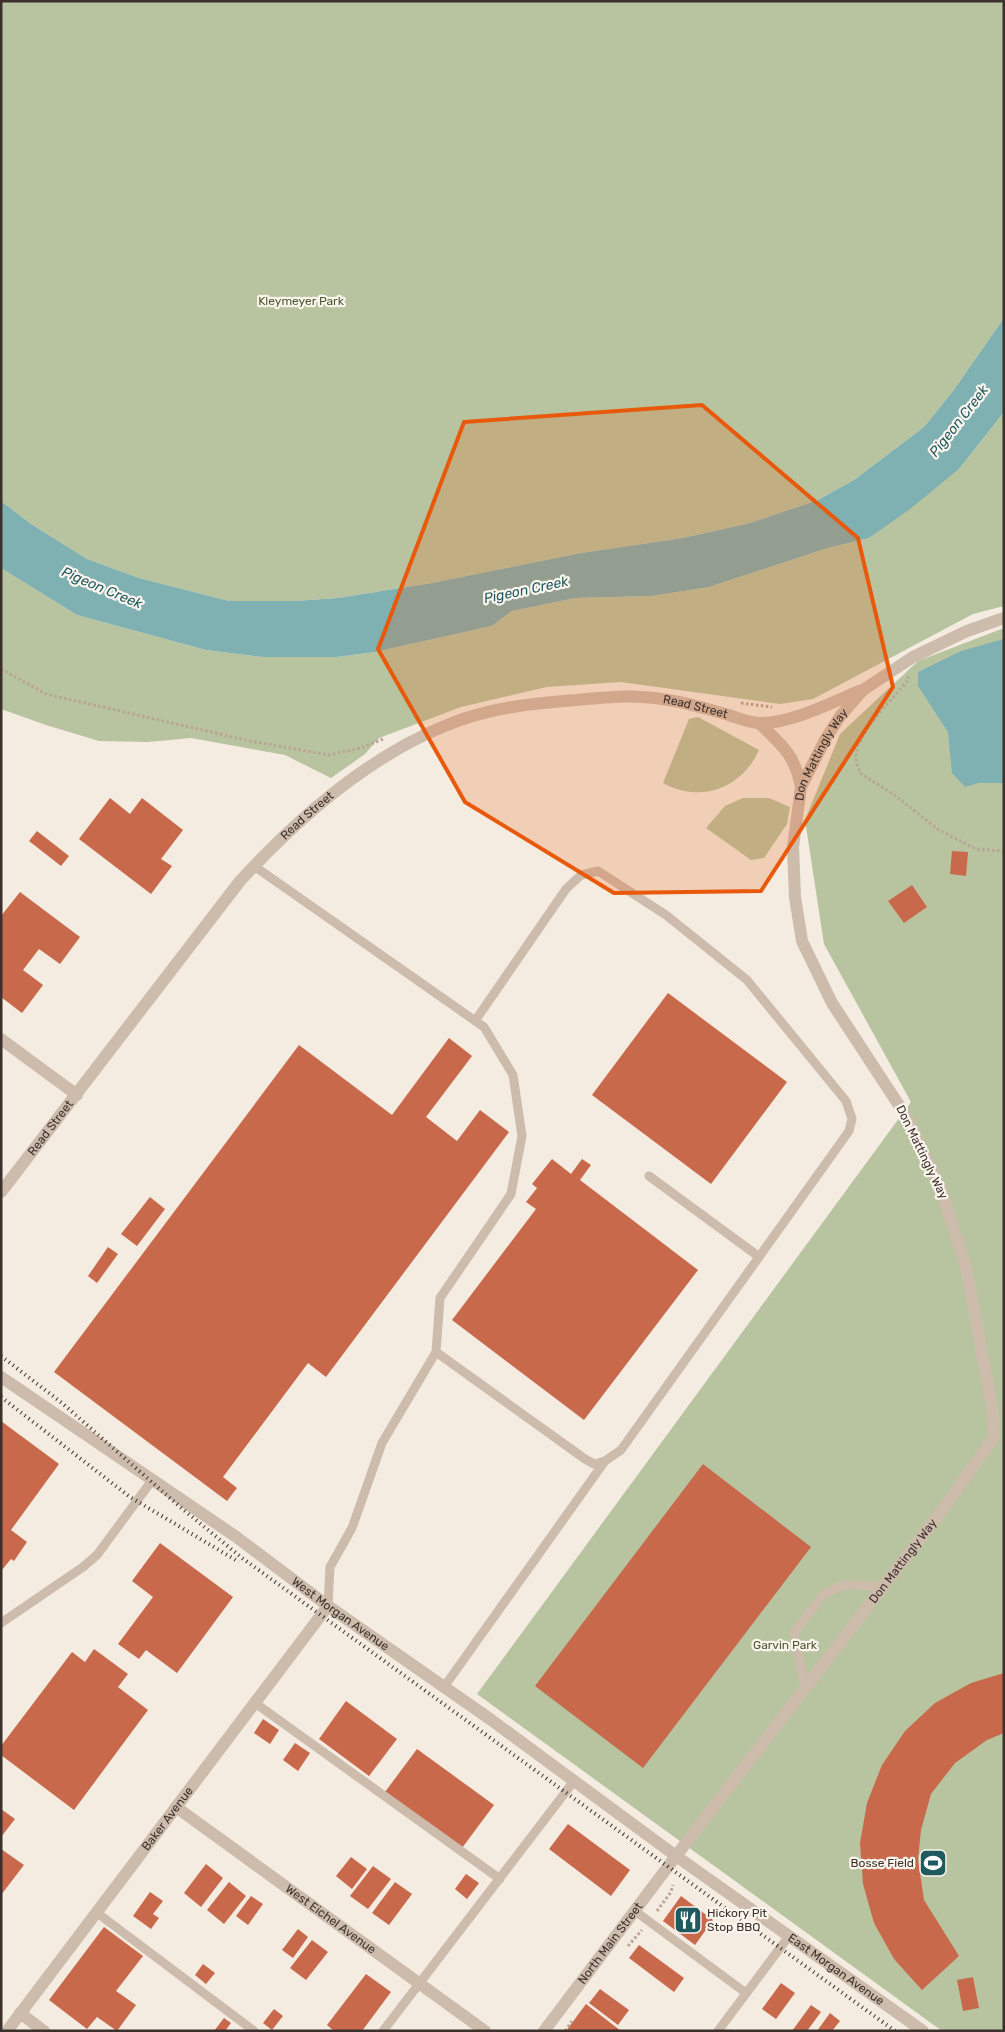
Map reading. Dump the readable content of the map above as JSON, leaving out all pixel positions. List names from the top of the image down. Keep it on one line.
{"streets":{"street":["Read Street","Don Mattingly Way","West Morgan Avenue","Baker Avenue","West Eichel Avenue","North Main Street","East Morgan Avenue"]},"crossings":[["Read Street","Don Mattingly Way"],["Don Mattingly Way","West Morgan Avenue"],["Don Mattingly Way","North Main Street"],["Don Mattingly Way","East Morgan Avenue"],["West Morgan Avenue","Baker Avenue"],["West Morgan Avenue","North Main Street"],["West Morgan Avenue","East Morgan Avenue"],["Baker Avenue","West Eichel Avenue"],["North Main Street","East Morgan Avenue"]],"water":["Pigeon Creek"],"parks":["Kleymeyer Park","Garvin Park"],"places":{"sports":["Bosse Field"],"restaurant":["Hickory Pit Stop BBQ"]}}
